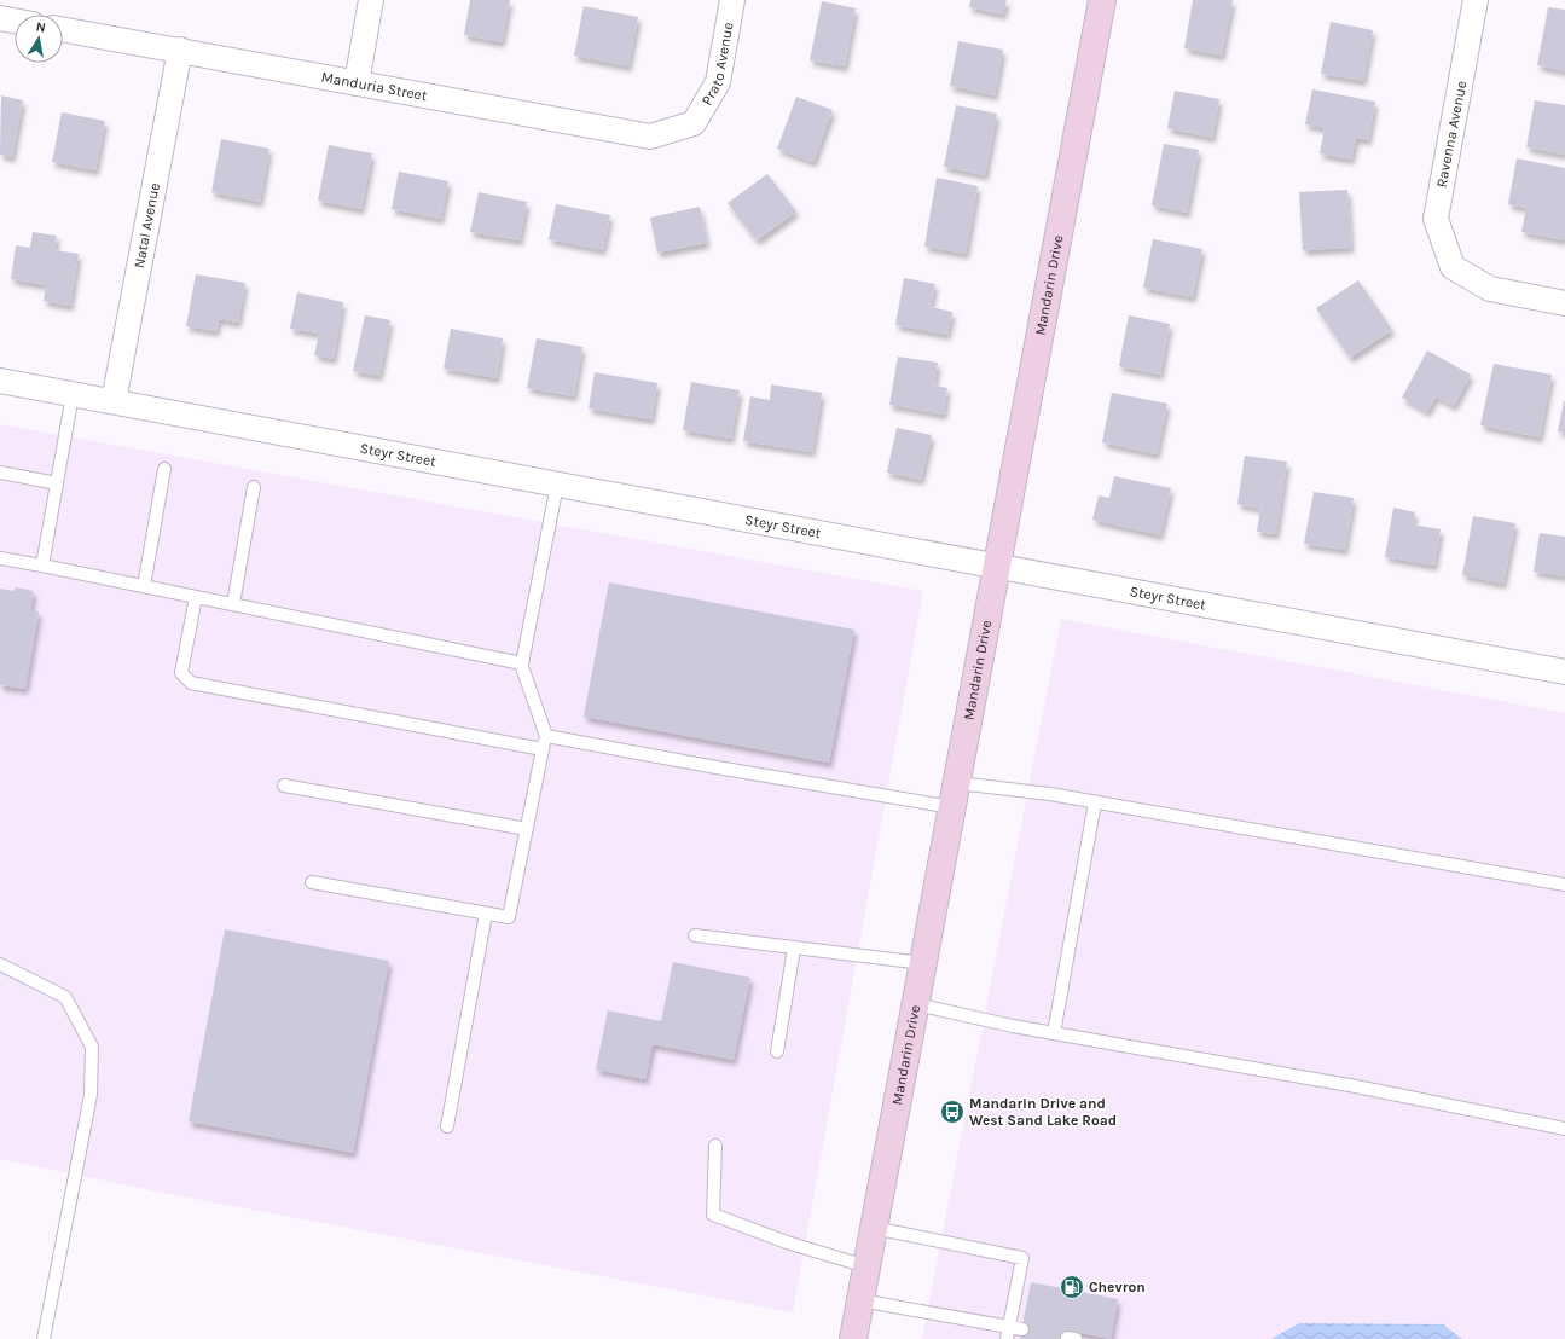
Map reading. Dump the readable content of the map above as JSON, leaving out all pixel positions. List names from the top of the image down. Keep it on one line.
{"streets":{"street":["Prato Avenue","Manduria Street","Ravenna Avenue","Natal Avenue","Mandarin Drive","Steyr Street"]},"crossings":[["Prato Avenue","Manduria Street"],["Manduria Street","Natal Avenue"],["Natal Avenue","Steyr Street"],["Mandarin Drive","Steyr Street"]],"places":{"bus stop":["Mandarin Drive and West Sand Lake Road"],"fuel station":["Chevron"]},"north":"top"}
